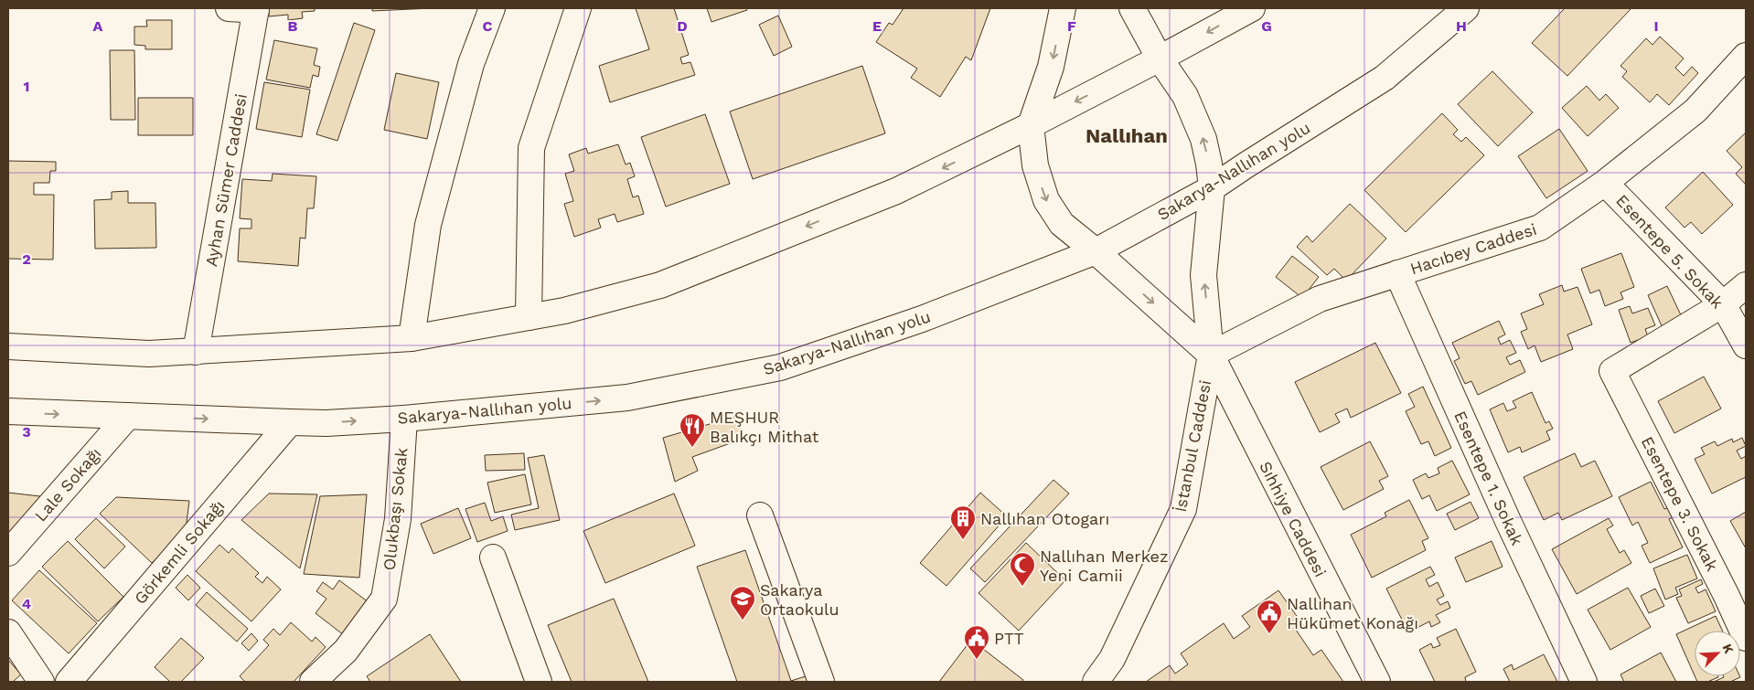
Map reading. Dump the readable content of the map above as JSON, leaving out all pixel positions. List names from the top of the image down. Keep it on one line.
{"streets":{"street":["Sakarya-Nallıhan yolu","Ayhan Sümer Caddesi","Hacıbey Caddesi","Esentepe 5. Sokak","İstanbul Caddesi","Esentepe 1. Sokak","Lale Sokağı","Esentepe 3. Sokak","Olukbaşı Sokak","Sıhhiye Caddesi","Görkemli Sokağı"]},"crossings":[["Sakarya-Nallıhan yolu","Lale Sokağı"],["Sakarya-Nallıhan yolu","Olukbaşı Sokak"],["Sakarya-Nallıhan yolu","Görkemli Sokağı"],["Hacıbey Caddesi","Esentepe 5. Sokak"],["Hacıbey Caddesi","İstanbul Caddesi"],["Hacıbey Caddesi","Esentepe 1. Sokak"],["Hacıbey Caddesi","Sıhhiye Caddesi"],["Esentepe 5. Sokak","Esentepe 3. Sokak"],["İstanbul Caddesi","Sıhhiye Caddesi"]],"districts":["Nallıhan"],"places":{"restaurant":["MEŞHUR Balıkçı Mithat"],"building":["Nallıhan Otogarı"],"mosque":["Nallıhan Merkez Yeni Camii"],"school or university":["Sakarya Ortaokulu"],"public building":["Nallıhan Hükümet Konağı","PTT"]},"north":"top right","grid":{"columns":["A","B","C","D","E","F","G","H","I"],"rows":["1","2","3","4"]}}
